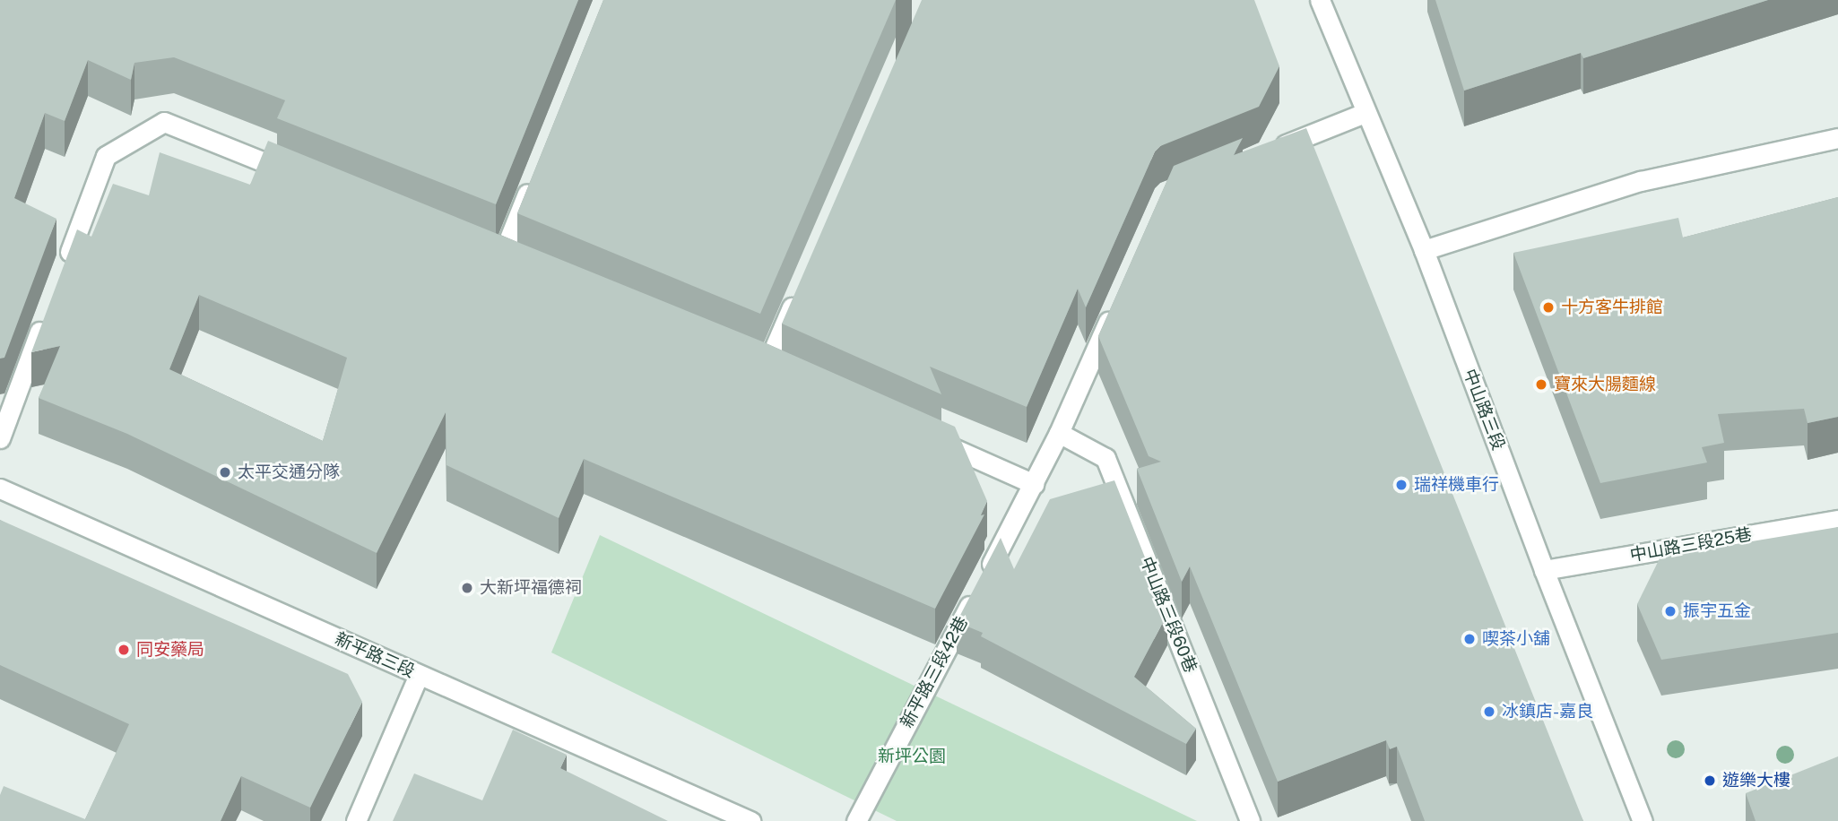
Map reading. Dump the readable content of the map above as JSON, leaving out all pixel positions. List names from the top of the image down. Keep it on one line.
{"streets":{"street":["中山路三段","中山路三段25巷","中山路三段60巷","新平路三段","新平路三段42巷"]},"crossings":[["中山路三段","中山路三段25巷"]],"parks":["新坪公園"],"places":["十方客牛排館","寶來大腸麵線","太平交通分隊","瑞祥機車行","大新坪福德祠","振宇五金","喫茶小舖","同安藥局","冰鎮店-嘉良","遊樂大樓"]}
